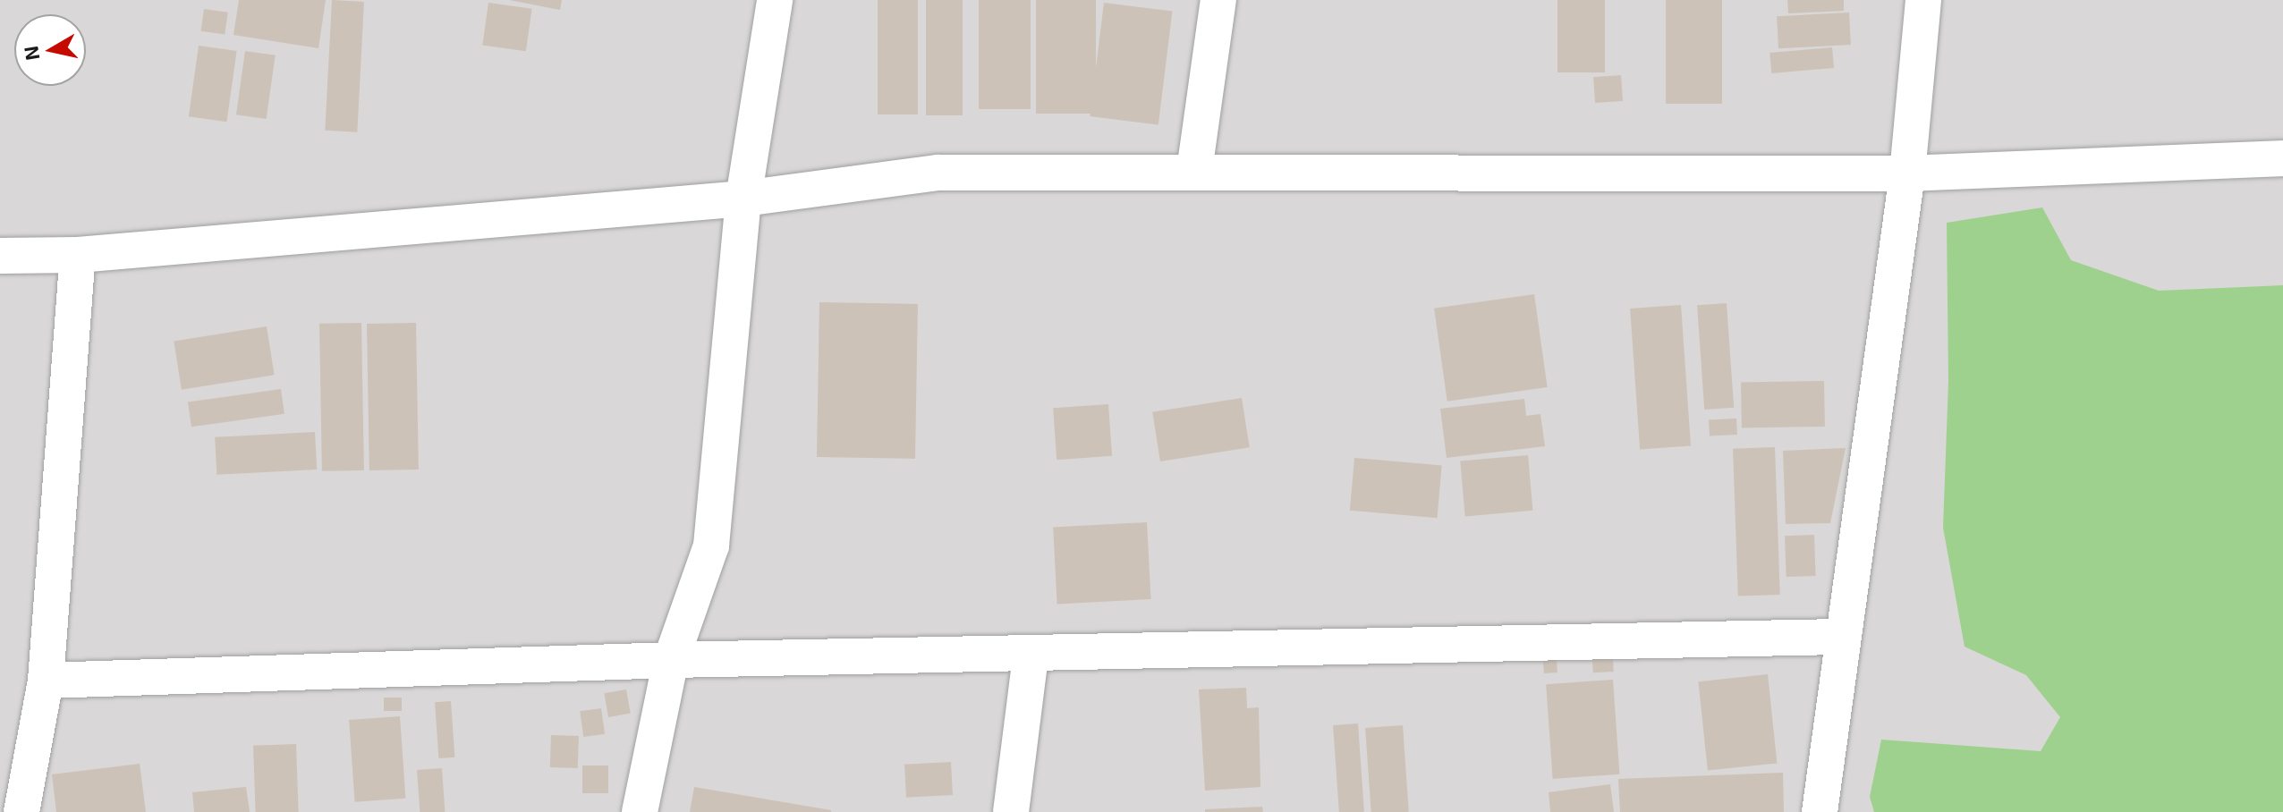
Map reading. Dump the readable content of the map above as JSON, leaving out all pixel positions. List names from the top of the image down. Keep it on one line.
{"north":"left"}
